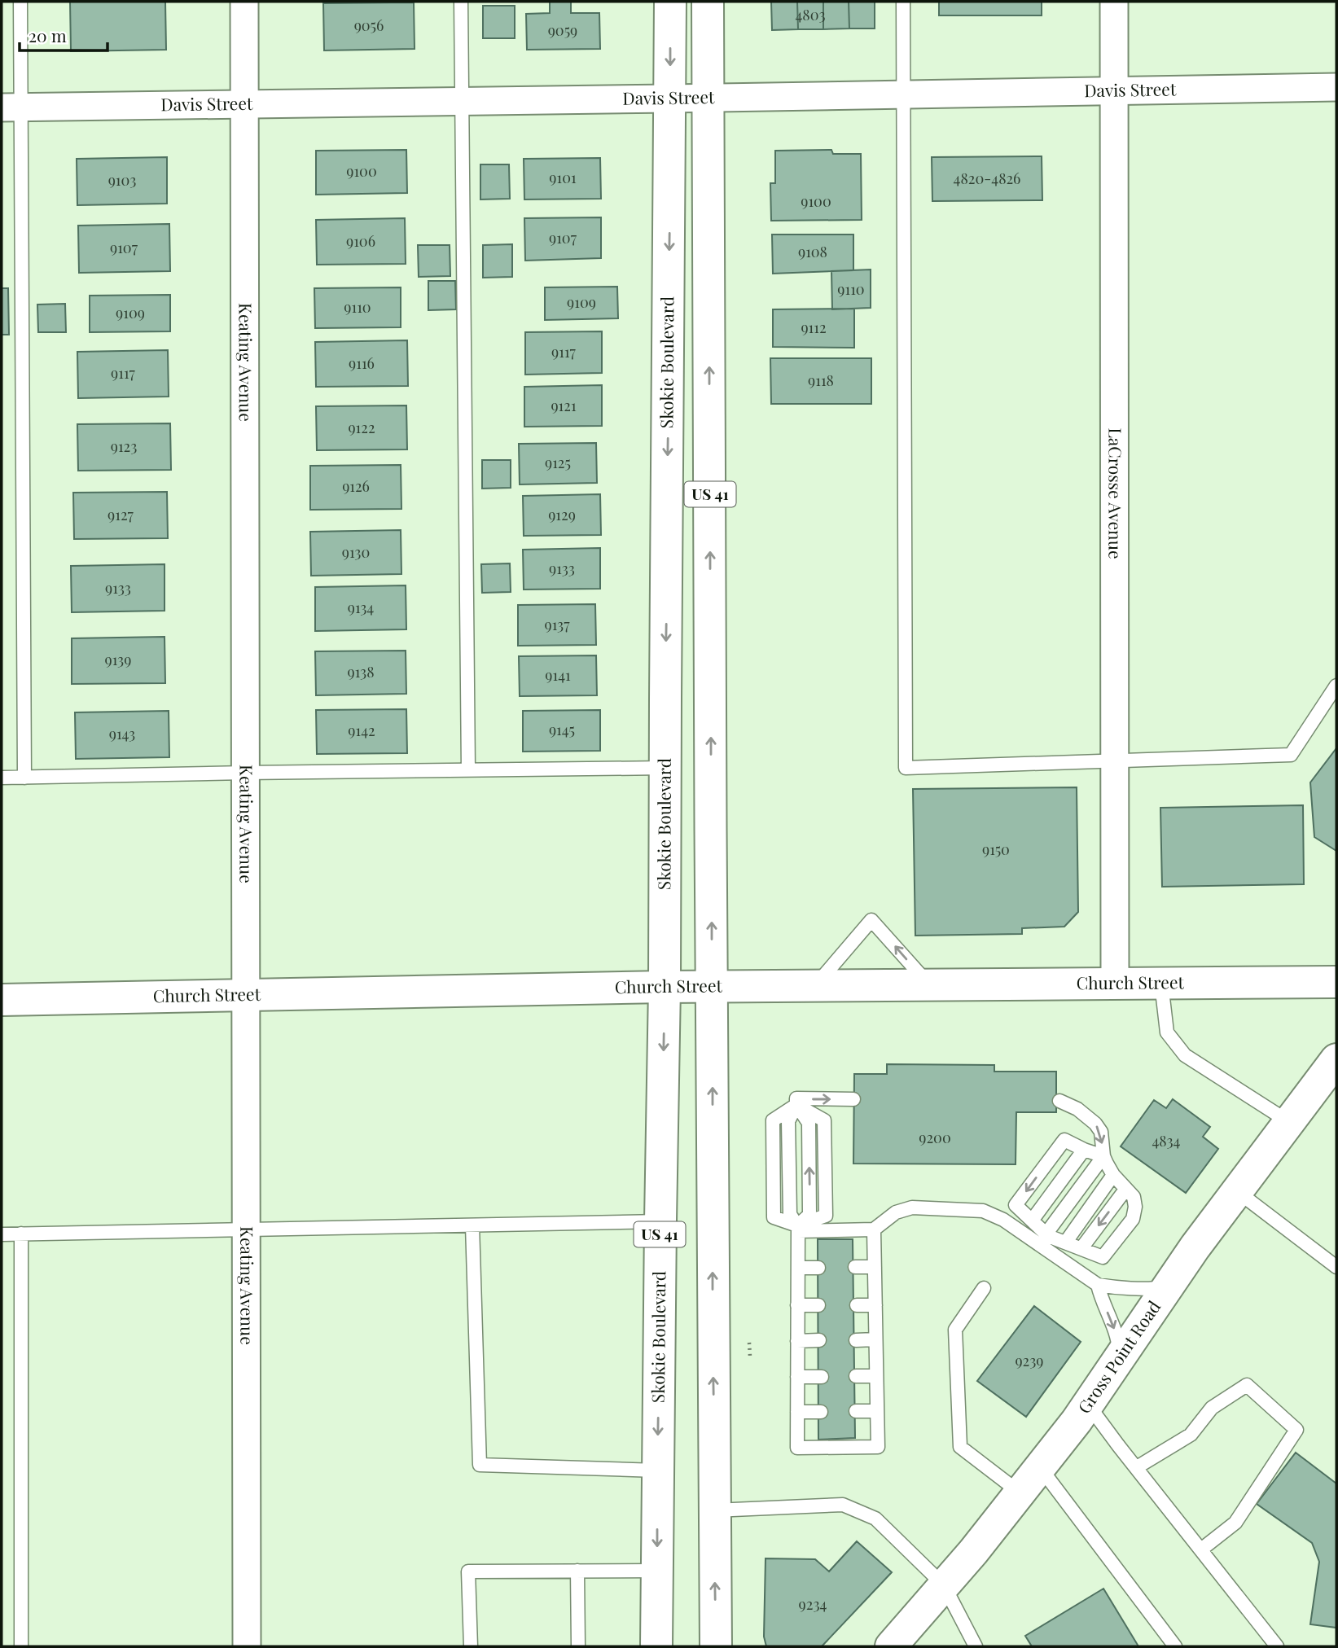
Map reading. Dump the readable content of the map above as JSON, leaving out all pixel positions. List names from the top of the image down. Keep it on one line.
{"streets":{"main road":["Skokie Boulevard","US 41","Church Street","Gross Point Road"],"street":["Davis Street","Keating Avenue","LaCrosse Avenue"]},"crossings":[["Davis Street","Keating Avenue"],["Davis Street","Skokie Boulevard"],["Davis Street","LaCrosse Avenue"],["Davis Street","US 41"],["Keating Avenue","Church Street"],["Skokie Boulevard","Church Street"],["LaCrosse Avenue","Church Street"],["US 41","Church Street"]],"house_numbers":["4803","9056","9059","9100","9101","4820-4826","9103","9100","9107","9106","9107","9108","9110","9109","9110","9109","9112","9117","9116","9117","9118","9121","9122","9123","9125","9126","9127","9129","9130","9133","9133","9134","9137","9139","9138","9141","9145","9142","9143","9150","9200","4834","9239","9234"],"scale_bar":"20 m"}
